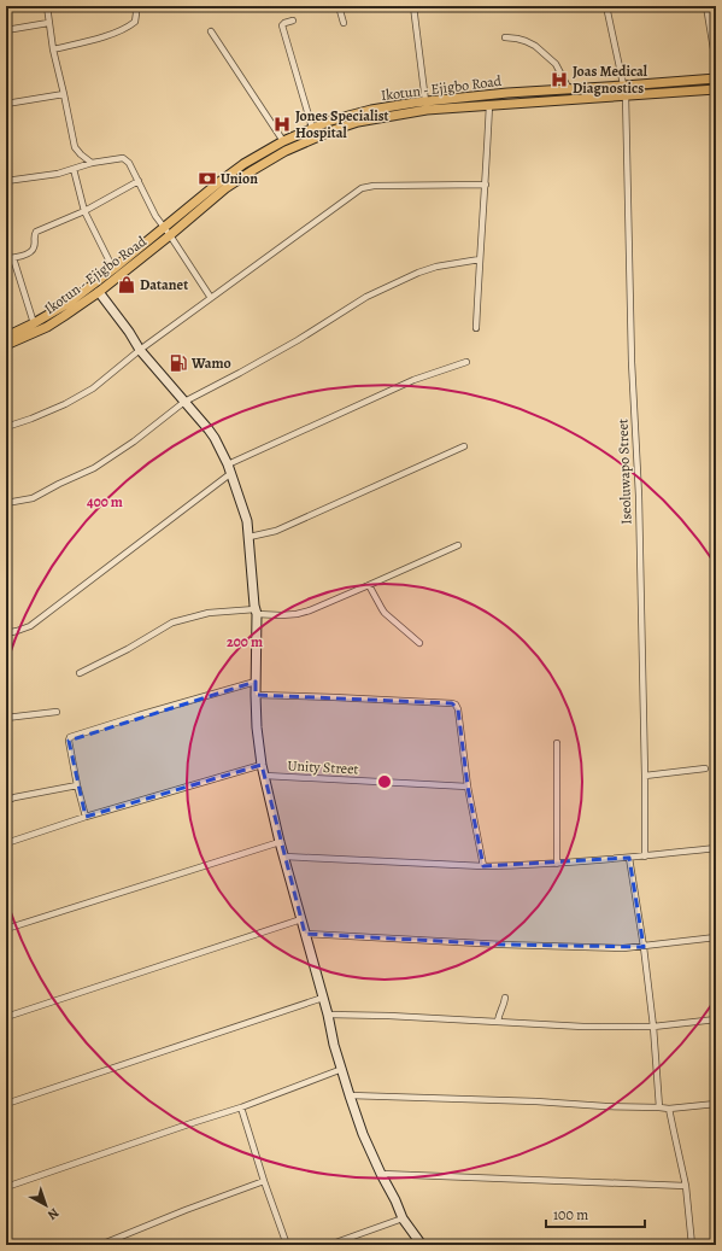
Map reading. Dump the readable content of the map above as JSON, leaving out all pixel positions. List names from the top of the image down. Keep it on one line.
{"streets":{"main road":["Ikotun - Ejigbo Road"],"street":["Iseoluwapo Street","Unity Street"]},"crossings":[["Ikotun - Ejigbo Road","Iseoluwapo Street"]],"places":{"hospital":["Joas Medical Diagnostics","Jones Specialist Hospital"],"bank":["Union"],"shop":["Datanet"],"fuel station":["Wamo"]},"scale_bar":"100 m","north":"bottom right","rings":["400 m","200 m"]}
